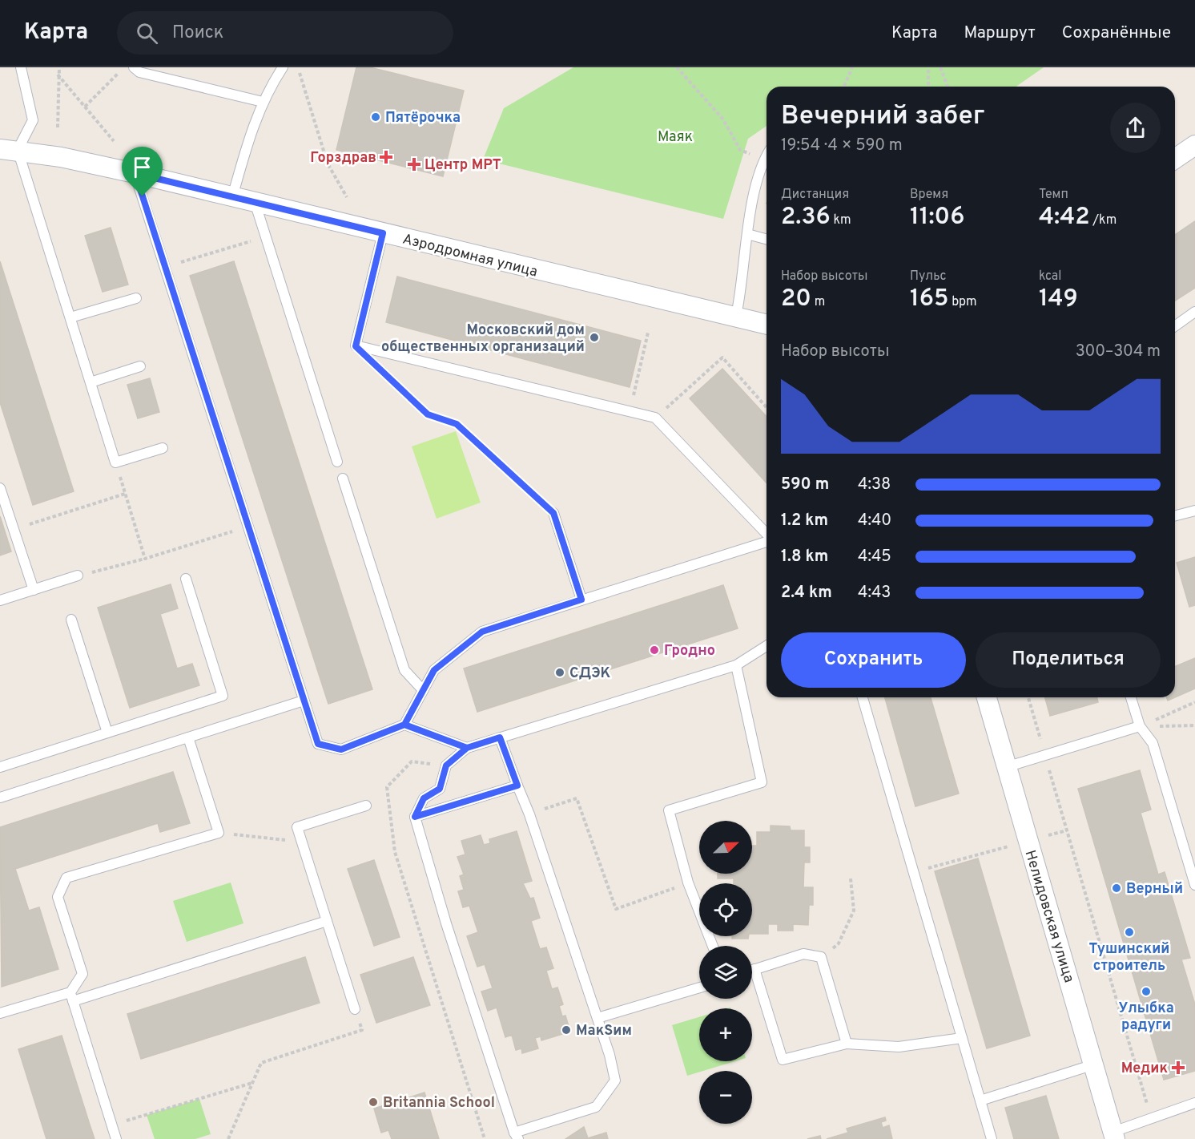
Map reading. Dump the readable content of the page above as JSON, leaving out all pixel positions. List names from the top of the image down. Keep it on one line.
{"streets":{"street":["Аэродромная улица","Нелидовская улица"]},"parks":["Маяк"],"places":{"other":["Пятёрочка","Московский дом общественных организаций","Гродно","СДЭК","Верный","Тушинский строитель","Улыбка радуги","МакSим","Britannia School"],"health":["Горздрав","Центр МРТ","Медик"]},"north":"top right","page":{"header":"Карта","search":"Поиск","nav":["Карта","Маршрут","Сохранённые"],"heading":["Вечерний забег","19:54 · 4 × 590 m"],"stats":[["Дистанция","2.36 km"],["Время","11:06"],["Темп","4:42 /km"],["Набор высоты","20 m"],["Пульс","165 bpm"],["kcal","149"]],"chart":["Набор высоты","300–304 m"],"list":[{"name":"590 m","note":"4:38"},{"name":"1.2 km","note":"4:40"},{"name":"1.8 km","note":"4:45"},{"name":"2.4 km","note":"4:43"}],"buttons":["Сохранить","Поделиться"],"map_buttons":["+","−"]}}
